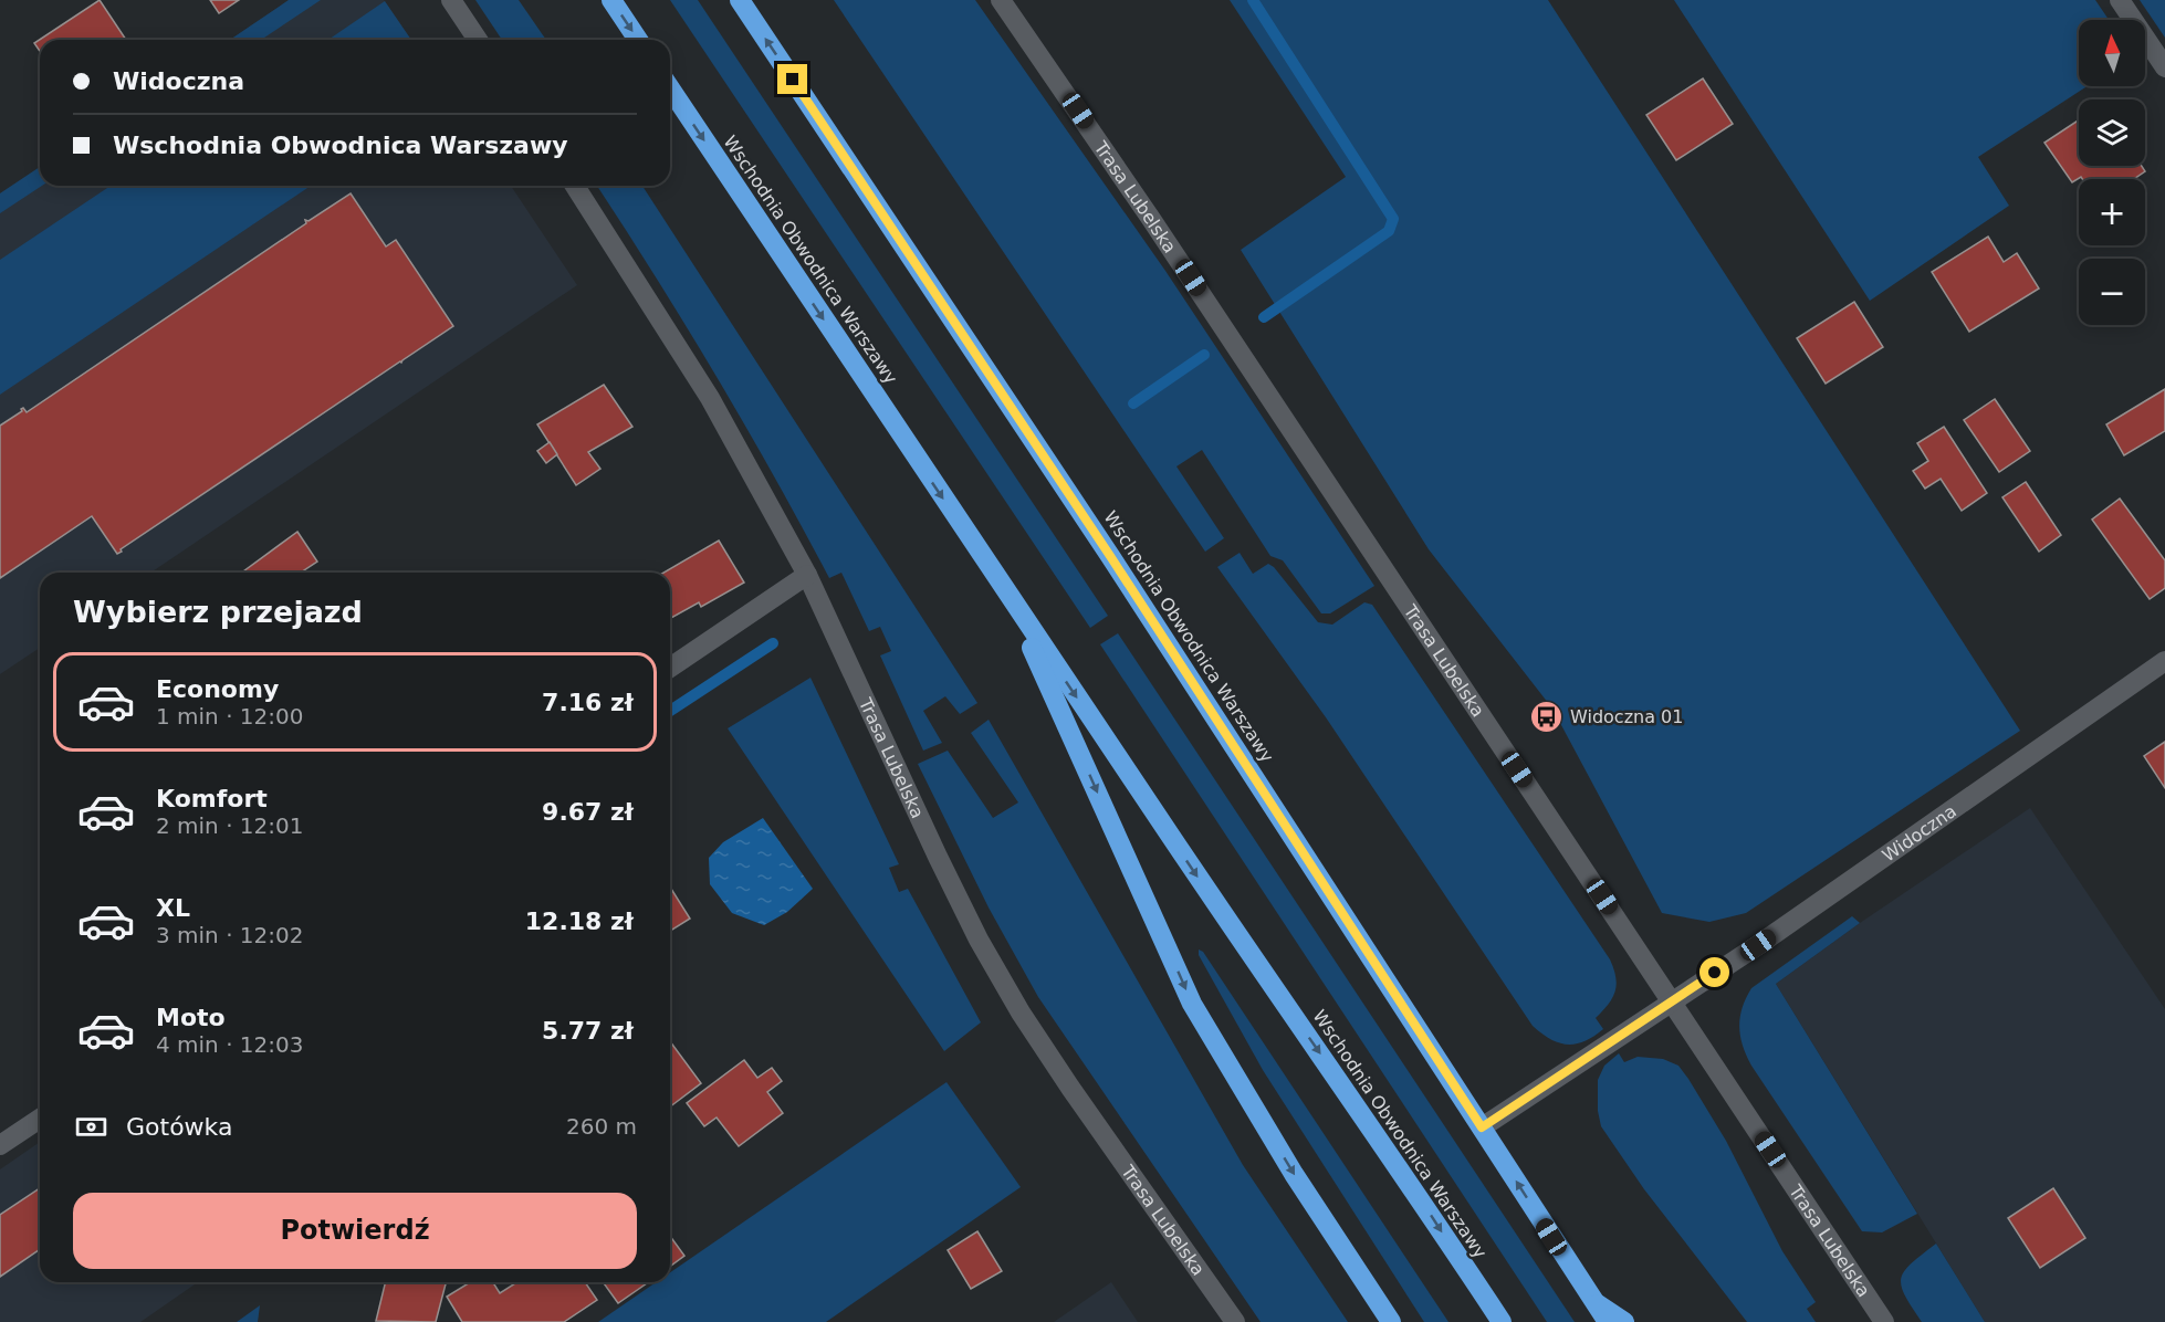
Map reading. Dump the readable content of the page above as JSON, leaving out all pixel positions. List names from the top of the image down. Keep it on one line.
{"streets":{"highway":["Wschodnia Obwodnica Warszawy"],"street":["Trasa Lubelska","Widoczna"]},"crossings":[["Trasa Lubelska","Widoczna"],["Wschodnia Obwodnica Warszawy","Widoczna"]],"places":{"bus stop":["Widoczna 01"]},"north":"top","page":{"map_buttons":["+","−"],"banner":["Widoczna","Wschodnia Obwodnica Warszawy"],"heading":"Wybierz przejazd","list":[{"name":"Economy","note":"1 min · 12:00","value":"7.16 zł"},{"name":"Komfort","note":"2 min · 12:01","value":"9.67 zł"},{"name":"XL","note":"3 min · 12:02","value":"12.18 zł"},{"name":"Moto","note":"4 min · 12:03","value":"5.77 zł"}],"pay":["Gotówka","260 m"],"buttons":"Potwierdź"}}
